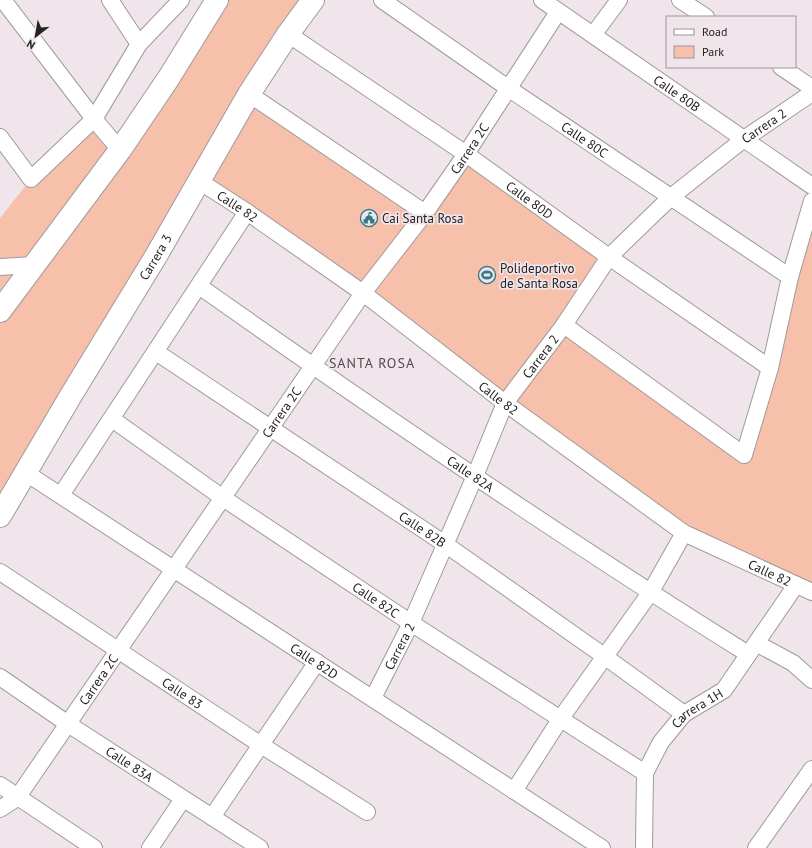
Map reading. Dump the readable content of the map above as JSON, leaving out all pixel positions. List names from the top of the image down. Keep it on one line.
{"streets":{"main road":["Carrera 3"],"street":["Calle 80B","Carrera 2","Calle 80C","Carrera 2C","Calle 80D","Calle 82","Calle 82A","Calle 82B","Calle 82C","Calle 82D","Calle 83","Carrera 1H","Calle 83A"]},"crossings":[["Calle 80B","Carrera 2"],["Calle 80B","Carrera 2C"],["Carrera 2","Calle 80C"],["Carrera 2","Calle 80D"],["Carrera 2","Calle 82"],["Carrera 2","Calle 82A"],["Carrera 2","Calle 82B"],["Carrera 2","Calle 82C"],["Carrera 2","Calle 82D"],["Calle 80C","Carrera 2C"],["Carrera 2C","Calle 80D"],["Carrera 2C","Calle 82"],["Carrera 2C","Calle 82A"],["Carrera 2C","Calle 82B"],["Carrera 2C","Calle 82C"],["Carrera 2C","Calle 82D"],["Carrera 2C","Calle 83"],["Carrera 2C","Calle 83A"],["Calle 80D","Carrera 3"],["Calle 82","Carrera 3"],["Calle 82","Carrera 1H"],["Carrera 3","Calle 82D"],["Calle 82A","Carrera 1H"],["Calle 82B","Carrera 1H"],["Calle 82C","Carrera 1H"]],"districts":["SANTA ROSA"],"places":{"public building":["Cai Santa Rosa"],"sports":["Polideportivo de Santa Rosa"]},"legend":["Road","Park"],"north":"bottom left"}
